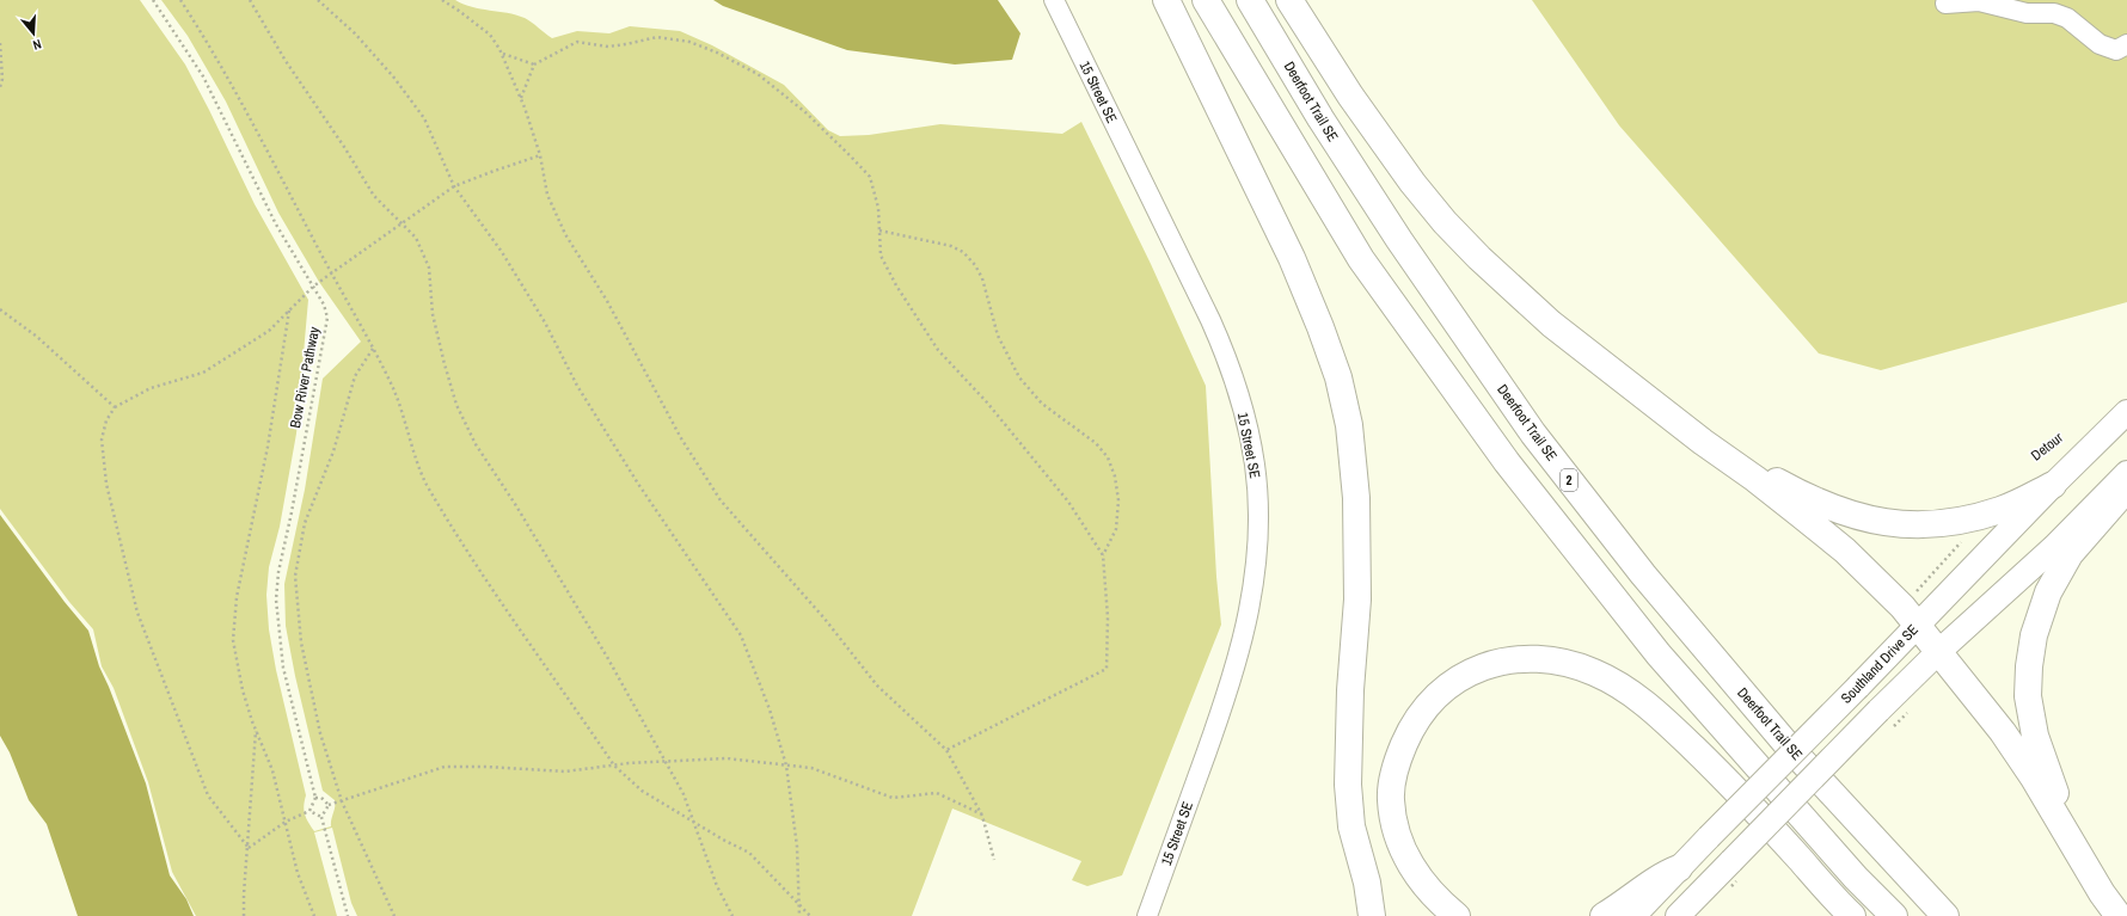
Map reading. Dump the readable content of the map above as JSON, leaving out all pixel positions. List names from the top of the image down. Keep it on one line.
{"streets":{"highway":["Deerfoot Trail SE","2"],"main road":["Southland Drive SE"],"street":["15 Street SE"],"path":["Bow River Pathway"]},"north":"bottom"}
